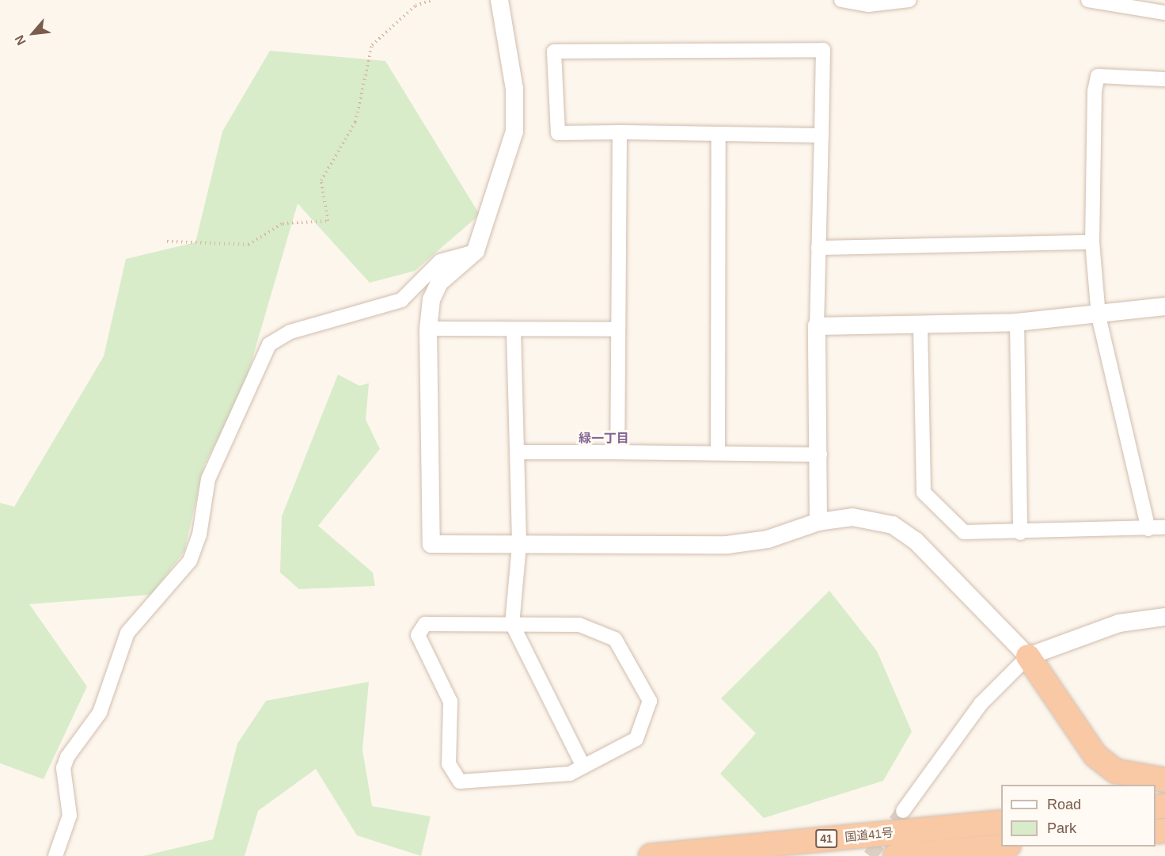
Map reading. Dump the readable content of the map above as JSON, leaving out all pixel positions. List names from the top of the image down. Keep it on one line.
{"streets":{"highway":["国道41号","41"]},"districts":["緑一丁目"],"legend":["Road","Park"],"north":"bottom left"}
